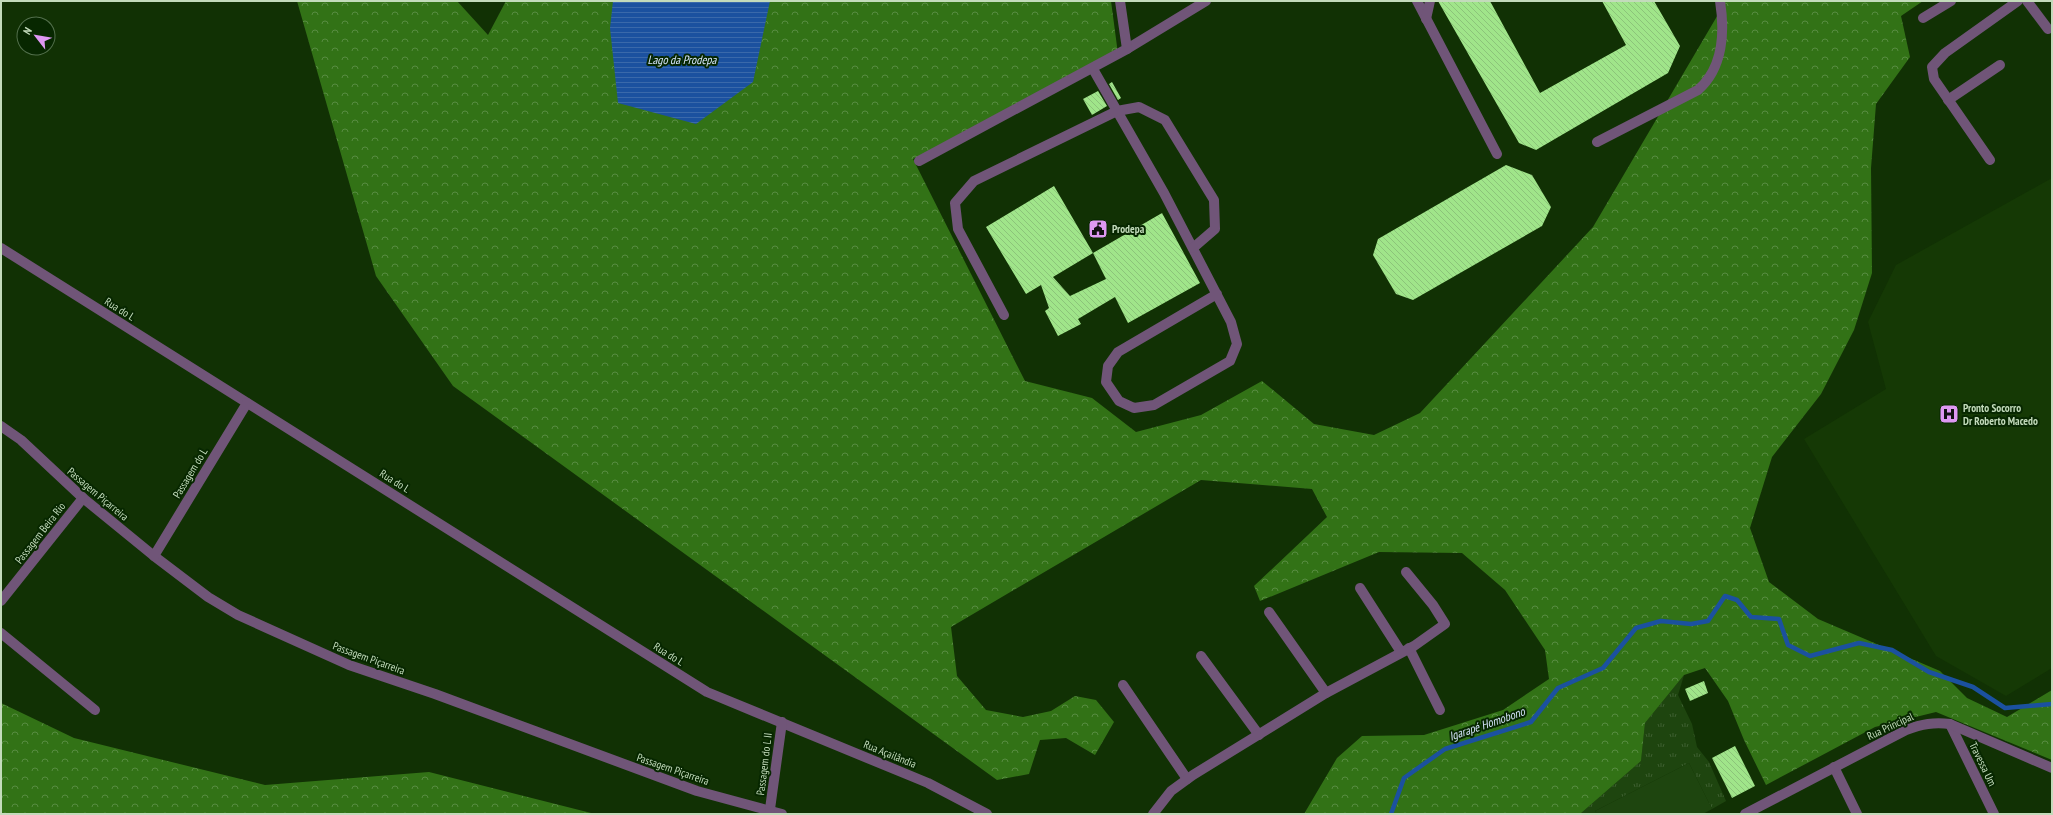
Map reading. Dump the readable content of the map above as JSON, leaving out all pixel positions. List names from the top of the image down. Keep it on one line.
{"streets":{"street":["Rua do L","Passagem do L","Passagem Piçarreira","Passagem Beira Rio","Rua Principal","Rua Açailândia","Passagem do L II","Travessa Um"]},"crossings":[["Rua do L","Passagem do L"],["Rua do L","Rua Açailândia"],["Rua do L","Passagem do L II"],["Passagem do L","Passagem Piçarreira"],["Passagem Piçarreira","Passagem Beira Rio"],["Passagem Piçarreira","Passagem do L II"],["Rua Principal","Travessa Um"],["Rua Açailândia","Passagem do L II"]],"water":["Lago da Prodepa","Igarapé Homobono"],"places":{"public building":["Prodepa"],"hospital":["Pronto Socorro Dr Roberto Macedo"]},"north":"top left"}
